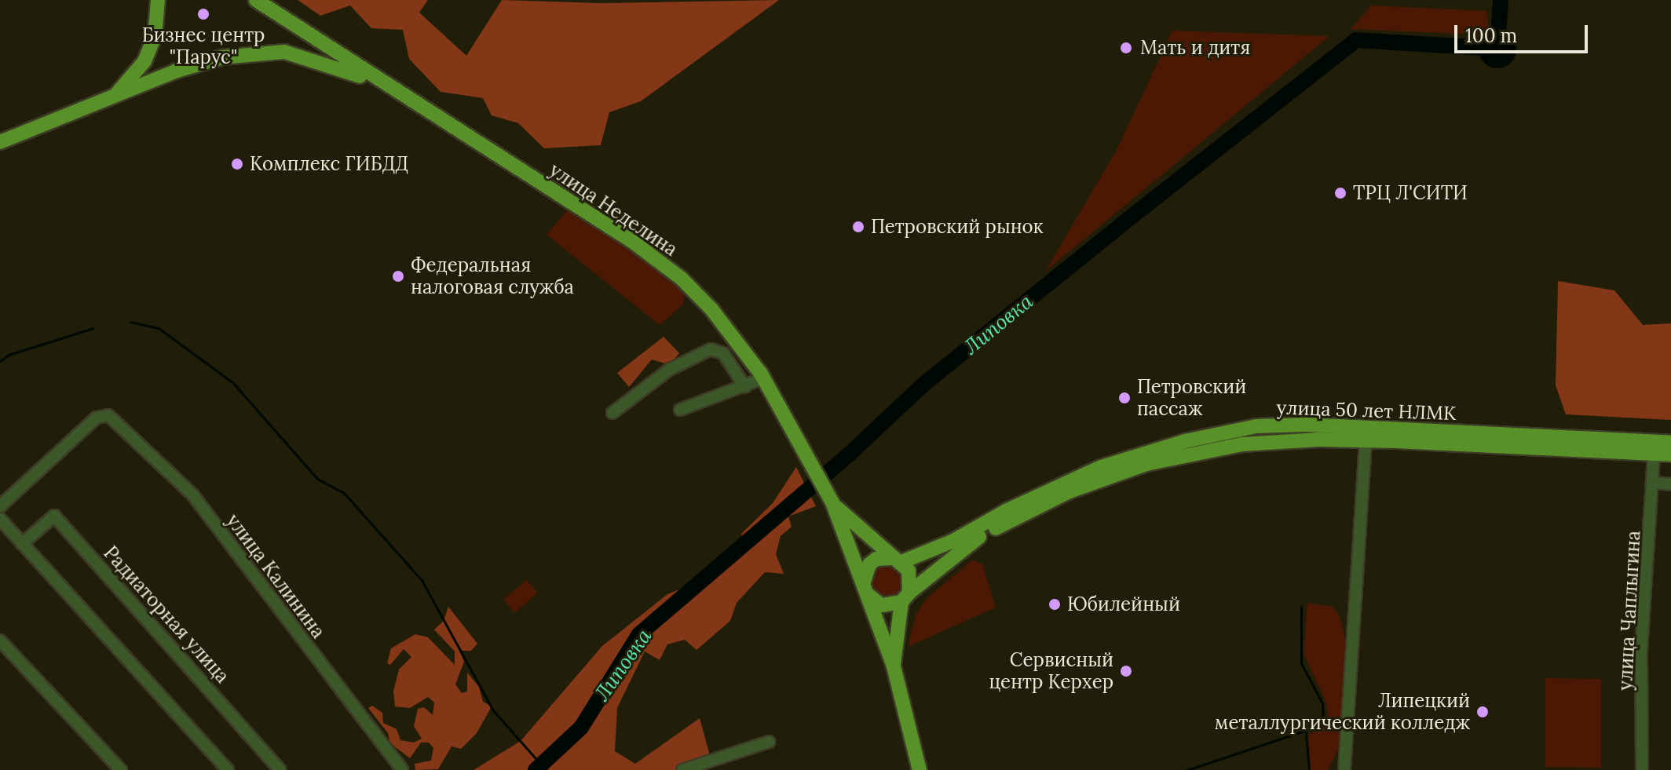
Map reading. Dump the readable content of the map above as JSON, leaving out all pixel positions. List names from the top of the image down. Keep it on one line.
{"streets":{"main road":["улица Неделина","улица 50 лет НЛМК"],"street":["улица Калинина","улица Чаплыгина","Радиаторная улица"]},"crossings":[["улица 50 лет НЛМК","улица Чаплыгина"]],"water":["Липовка"],"places":["Бизнес центр \"Парус\"","Мать и дитя","Комплекс ГИБДД","ТРЦ Л'СИТИ","Петровский рынок","Федеральная налоговая служба","Петровский пассаж","Юбилейный","Сервисный центр Керхер","Липецкий металлургический колледж"],"scale_bar":"100 m"}
